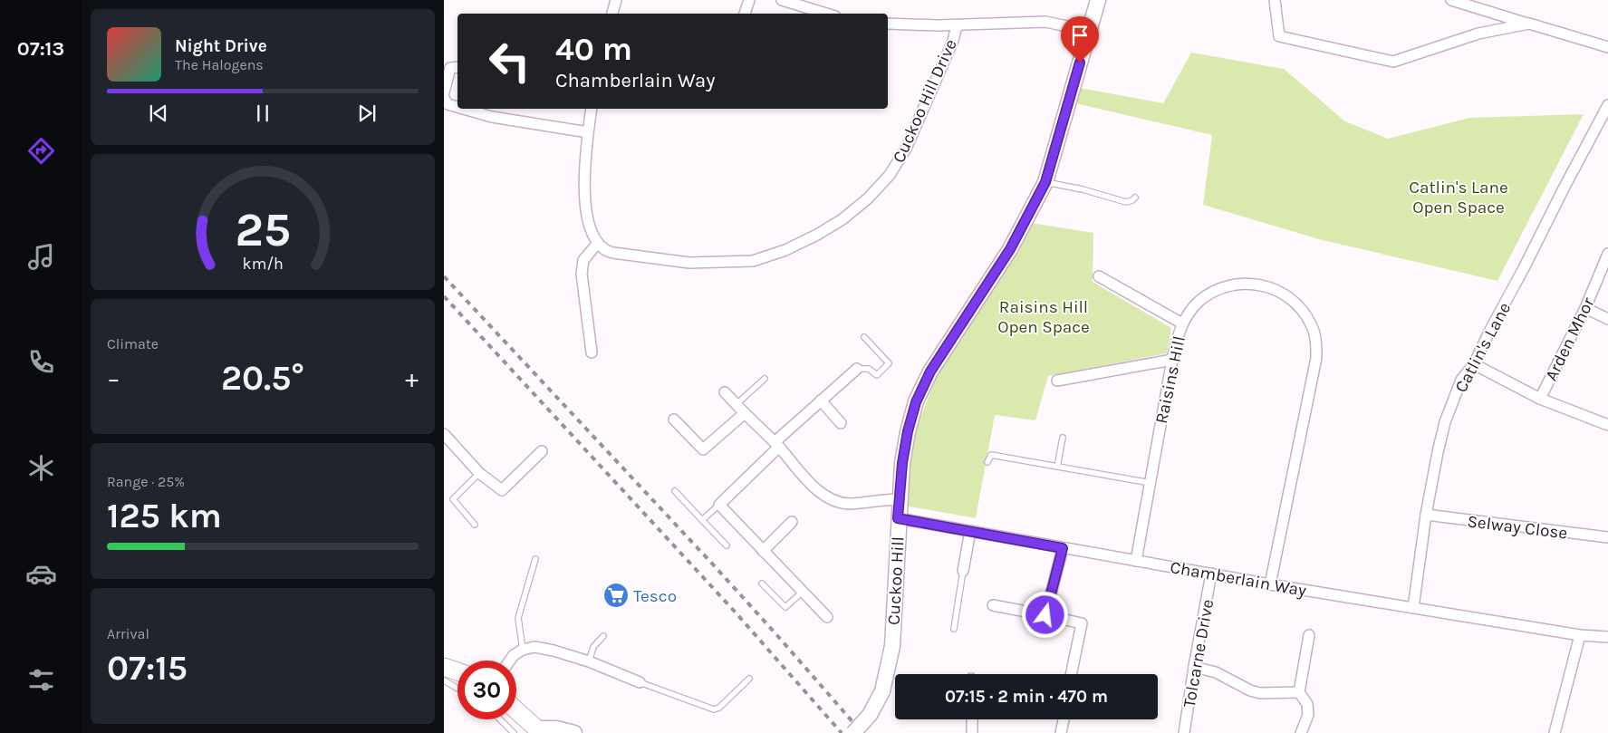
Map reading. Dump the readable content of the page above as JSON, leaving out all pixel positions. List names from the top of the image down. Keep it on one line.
{"streets":{"main road":["Cuckoo Hill"],"street":["Cuckoo Hill Drive","Arden Mhor","Catlin's Lane","Raisins Hill","Selway Close","Chamberlain Way","Tolcarne Drive"]},"crossings":[["Catlin's Lane","Selway Close"],["Catlin's Lane","Chamberlain Way"],["Raisins Hill","Chamberlain Way"],["Chamberlain Way","Cuckoo Hill"],["Chamberlain Way","Tolcarne Drive"]],"parks":["Catlin's Lane Open Space","Raisins Hill Open Space"],"places":{"supermarket":["Tesco"]},"page":{"tabs":"07:13","turn":["40 m","Chamberlain Way"],"song":["Night Drive","The Halogens"],"tile":["Climate",["Range · 25%","125 km"],["Arrival","07:15"]],"heat":["−","20.5°","+"],"limit":"30","trip":"07:15 · 2 min · 470 m","gauge":["25","km/h"]}}
